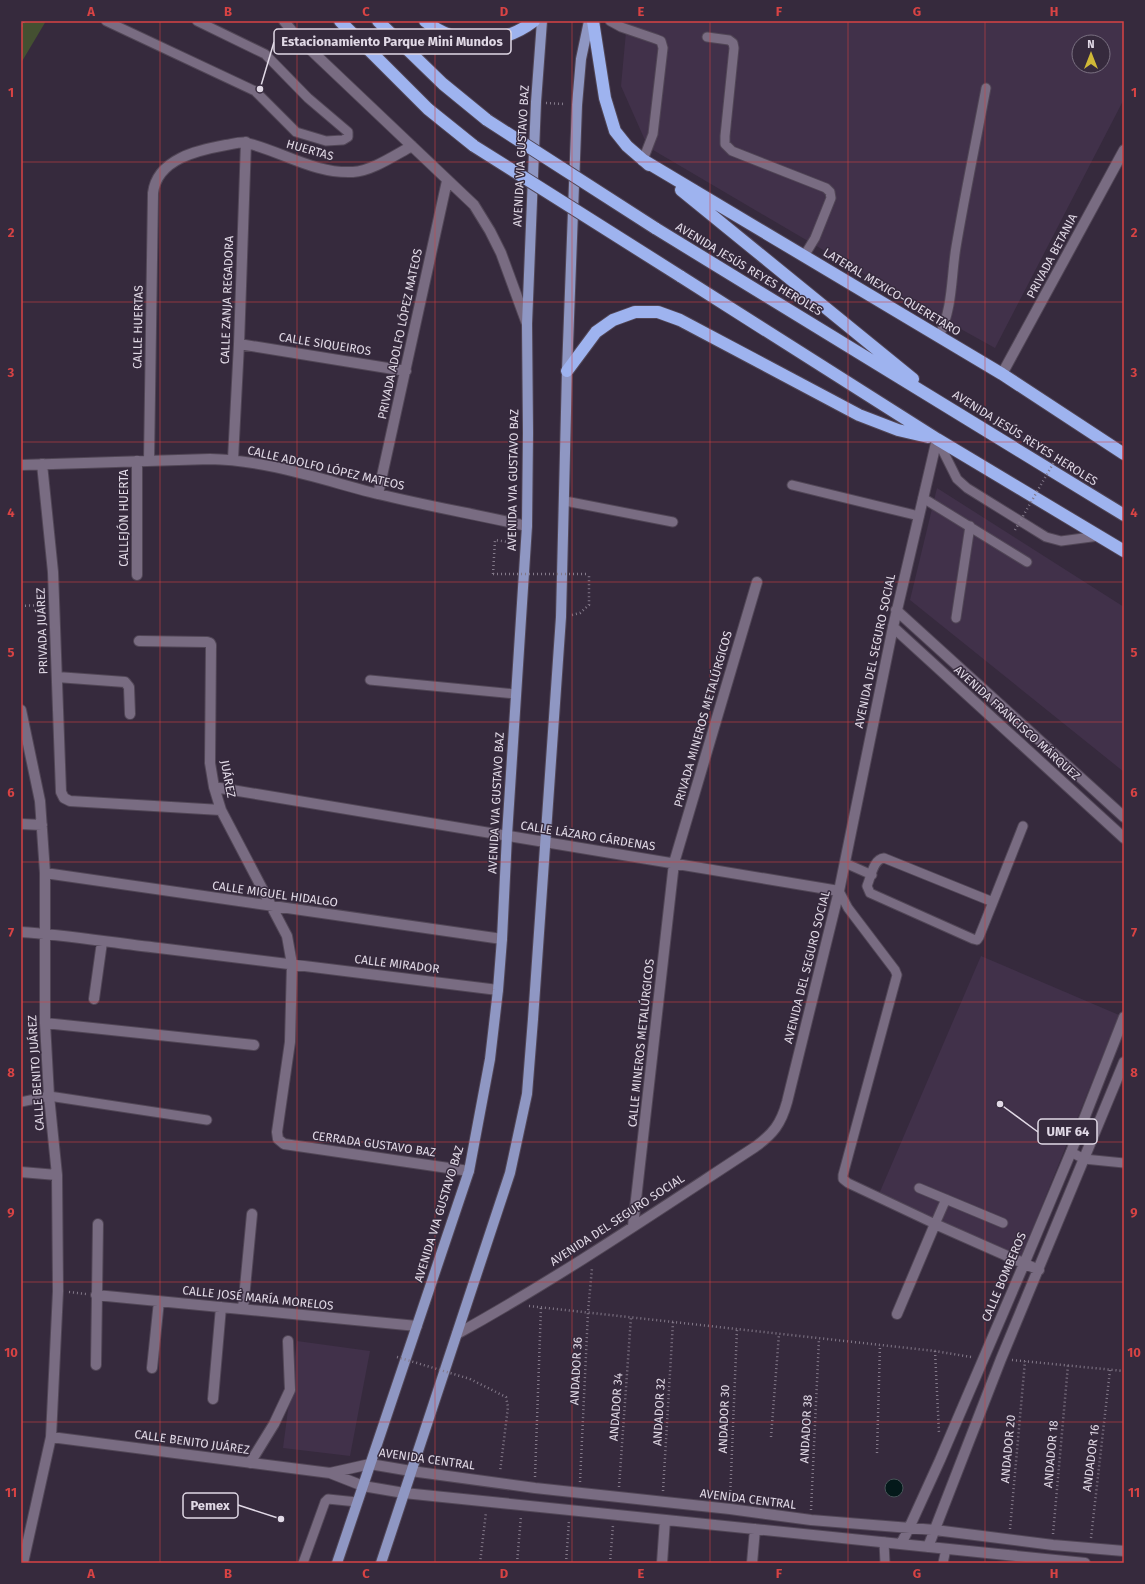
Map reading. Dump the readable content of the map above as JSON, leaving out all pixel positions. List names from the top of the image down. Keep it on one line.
{"streets":{"highway":["AVENIDA JESÚS REYES HEROLES","LATERAL MEXICO-QUERETARO"],"main road":["AVENIDA VIA GUSTAVO BAZ"],"street":["HUERTAS","PRIVADA BETANIA","CALLE ZANJA REGADORA","CALLE HUERTAS","PRIVADA ADOLFO LÓPEZ MATEOS","CALLE SIQUEIROS","CALLE ADOLFO LÓPEZ MATEOS","CALLEJÓN HUERTA","PRIVADA JUÁREZ","AVENIDA DEL SEGURO SOCIAL","PRIVADA MINEROS METALÚRGICOS","AVENIDA FRANCISCO MÁRQUEZ","JUÁREZ","CALLE LÁZARO CÁRDENAS","CALLE MIGUEL HIDALGO","CALLE MIRADOR","CALLE MINEROS METALÚRGICOS","CALLE BENITO JUÁREZ","CERRADA GUSTAVO BAZ","CALLE BOMBEROS","CALLE JOSÉ MARÍA MORELOS","AVENIDA CENTRAL"],"path":["ANDADOR 36","ANDADOR 34","ANDADOR 32","ANDADOR 30","ANDADOR 38","ANDADOR 20","ANDADOR 18","ANDADOR 16"]},"crossings":[["HUERTAS","CALLE ZANJA REGADORA"],["HUERTAS","CALLE HUERTAS"],["AVENIDA VIA GUSTAVO BAZ","CALLE ADOLFO LÓPEZ MATEOS"],["AVENIDA VIA GUSTAVO BAZ","CALLE LÁZARO CÁRDENAS"],["AVENIDA VIA GUSTAVO BAZ","CALLE MIGUEL HIDALGO"],["AVENIDA VIA GUSTAVO BAZ","CALLE MIRADOR"],["AVENIDA VIA GUSTAVO BAZ","CALLE BENITO JUÁREZ"],["AVENIDA VIA GUSTAVO BAZ","CERRADA GUSTAVO BAZ"],["AVENIDA VIA GUSTAVO BAZ","CALLE JOSÉ MARÍA MORELOS"],["AVENIDA VIA GUSTAVO BAZ","AVENIDA CENTRAL"],["PRIVADA BETANIA","LATERAL MEXICO-QUERETARO"],["CALLE ZANJA REGADORA","CALLE HUERTAS"],["CALLE ZANJA REGADORA","CALLE SIQUEIROS"],["CALLE ZANJA REGADORA","CALLE ADOLFO LÓPEZ MATEOS"],["CALLE HUERTAS","CALLE ADOLFO LÓPEZ MATEOS"],["PRIVADA ADOLFO LÓPEZ MATEOS","CALLE SIQUEIROS"],["PRIVADA ADOLFO LÓPEZ MATEOS","CALLE ADOLFO LÓPEZ MATEOS"],["CALLE ADOLFO LÓPEZ MATEOS","CALLEJÓN HUERTA"],["CALLE ADOLFO LÓPEZ MATEOS","PRIVADA JUÁREZ"],["PRIVADA JUÁREZ","JUÁREZ"],["AVENIDA DEL SEGURO SOCIAL","AVENIDA FRANCISCO MÁRQUEZ"],["AVENIDA DEL SEGURO SOCIAL","CALLE LÁZARO CÁRDENAS"],["AVENIDA DEL SEGURO SOCIAL","CALLE MINEROS METALÚRGICOS"],["AVENIDA DEL SEGURO SOCIAL","ANDADOR 36"],["PRIVADA MINEROS METALÚRGICOS","CALLE LÁZARO CÁRDENAS"],["PRIVADA MINEROS METALÚRGICOS","CALLE MINEROS METALÚRGICOS"],["JUÁREZ","CALLE LÁZARO CÁRDENAS"],["JUÁREZ","CALLE MIGUEL HIDALGO"],["CALLE LÁZARO CÁRDENAS","CALLE MINEROS METALÚRGICOS"],["CALLE MIGUEL HIDALGO","CALLE BENITO JUÁREZ"],["CALLE MIRADOR","CALLE BENITO JUÁREZ"],["CALLE MIRADOR","CERRADA GUSTAVO BAZ"],["CALLE BENITO JUÁREZ","AVENIDA CENTRAL"],["CALLE BOMBEROS","AVENIDA CENTRAL"],["ANDADOR 36","AVENIDA CENTRAL"],["ANDADOR 34","AVENIDA CENTRAL"],["ANDADOR 32","AVENIDA CENTRAL"],["ANDADOR 30","AVENIDA CENTRAL"],["ANDADOR 38","AVENIDA CENTRAL"],["ANDADOR 20","AVENIDA CENTRAL"],["ANDADOR 18","AVENIDA CENTRAL"],["ANDADOR 16","AVENIDA CENTRAL"]],"places":["Estacionamiento Parque Mini Mundos","UMF 64","Pemex"],"north":"top","grid":{"columns":["A","B","C","D","E","F","G","H"],"rows":["1","2","3","4","5","6","7","8","9","10","11"]}}
